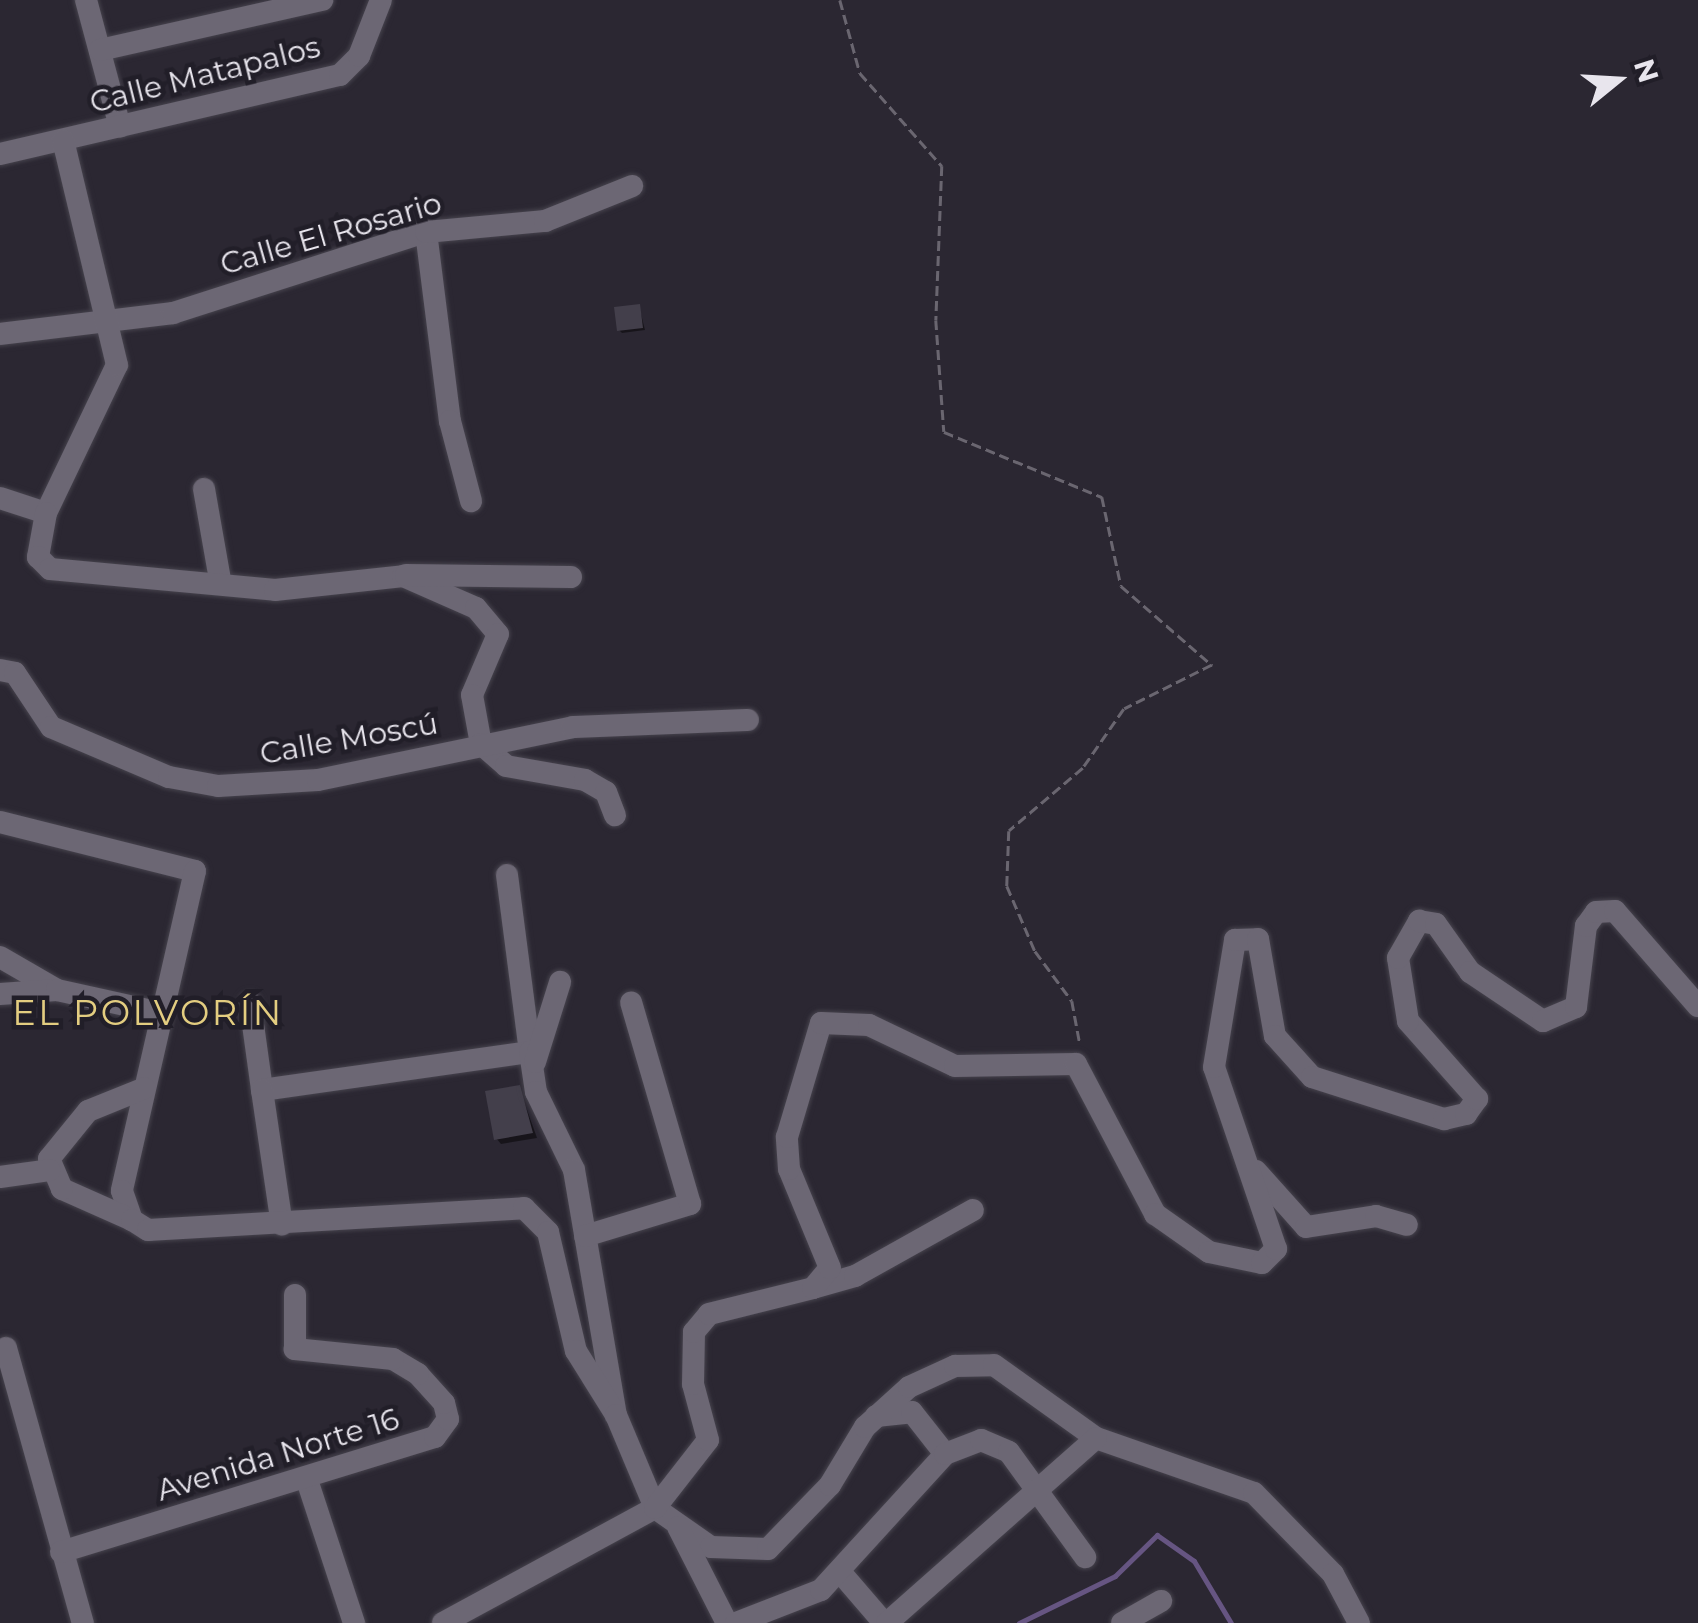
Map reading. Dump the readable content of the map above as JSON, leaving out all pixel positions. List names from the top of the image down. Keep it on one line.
{"streets":{"street":["Calle Matapalos","Calle El Rosario","Calle Moscú","Avenida Norte 16"]},"districts":["EL POLVORÍN"],"north":"right"}
